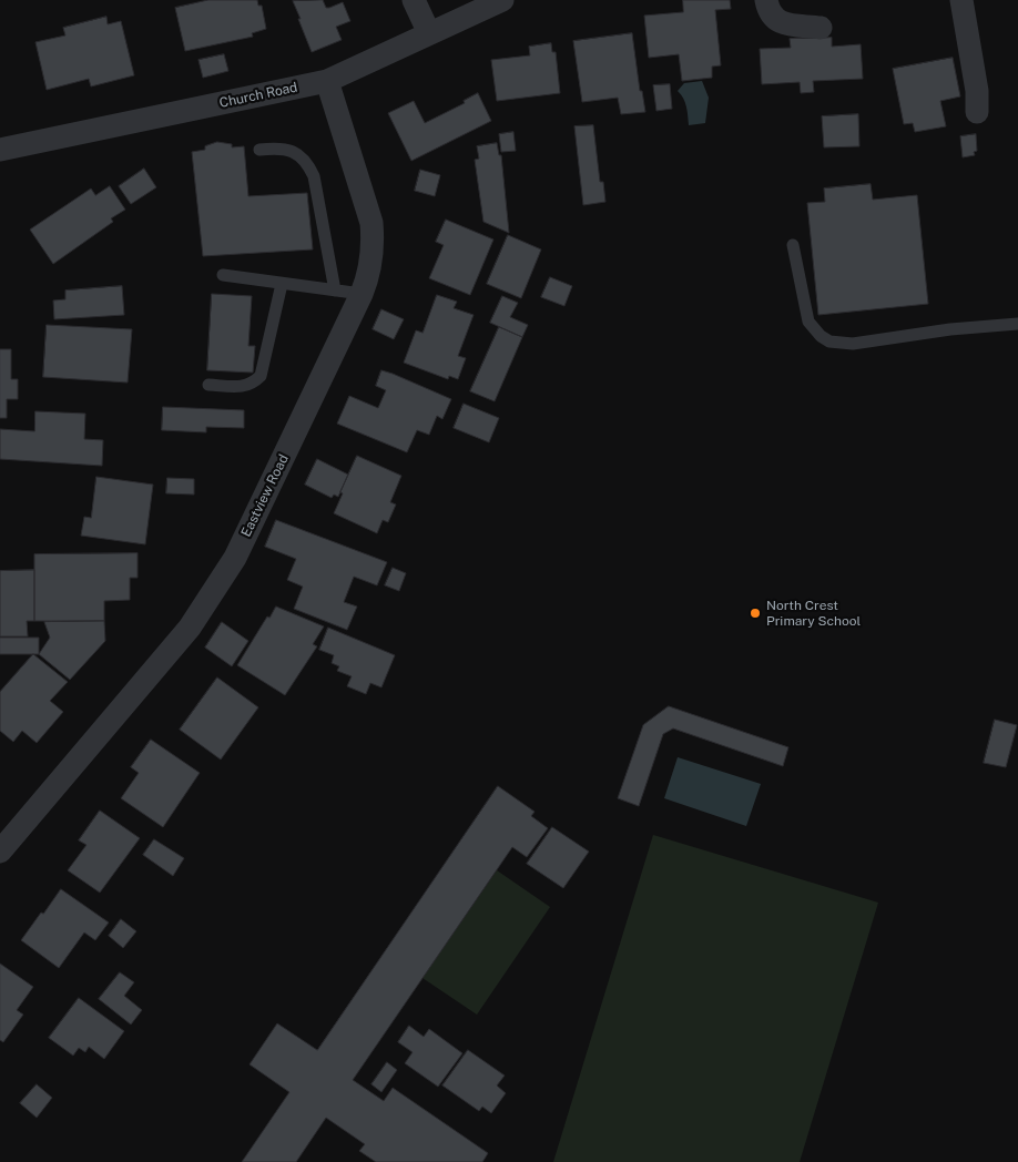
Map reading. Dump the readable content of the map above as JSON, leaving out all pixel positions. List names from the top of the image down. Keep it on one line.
{"streets":{"street":["Church Road","Eastview Road"]},"crossings":[["Church Road","Eastview Road"]],"places":["North Crest Primary School"]}
